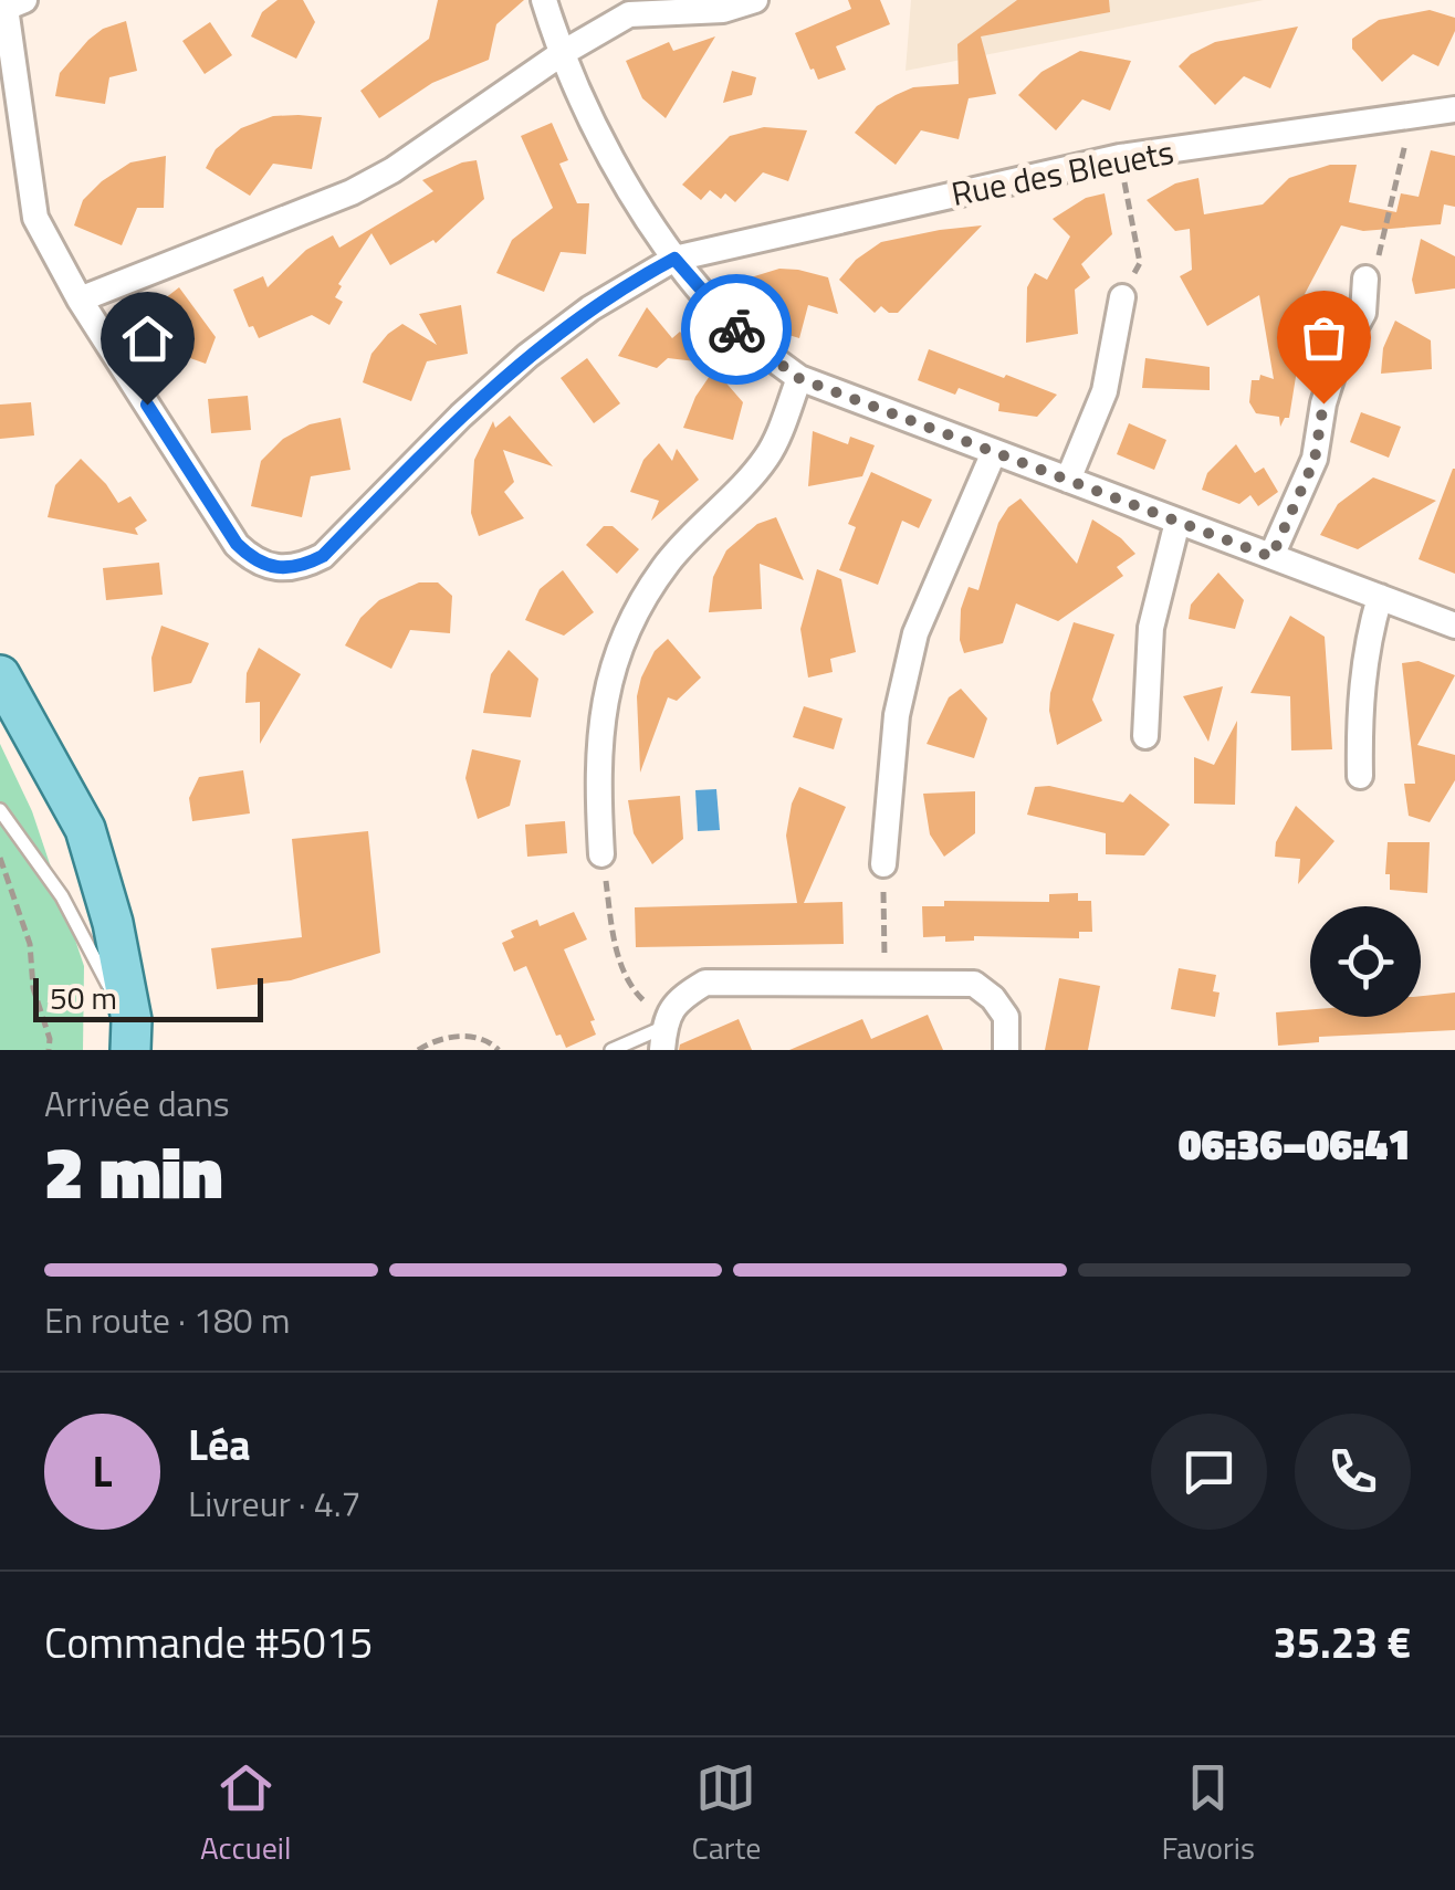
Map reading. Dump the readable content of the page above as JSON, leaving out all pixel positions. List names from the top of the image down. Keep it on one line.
{"streets":{"street":["Rue des Bleuets"]},"scale_bar":"50 m","page":{"scale":"50 m","heading":["2 min","Arrivée dans","06:36–06:41"],"panel":["Léa","Livreur · 4.7","Commande #5015","35.23 €"],"bar":"En route · 180 m","round":"L","tabs":["Accueil","Carte","Favoris"]}}
